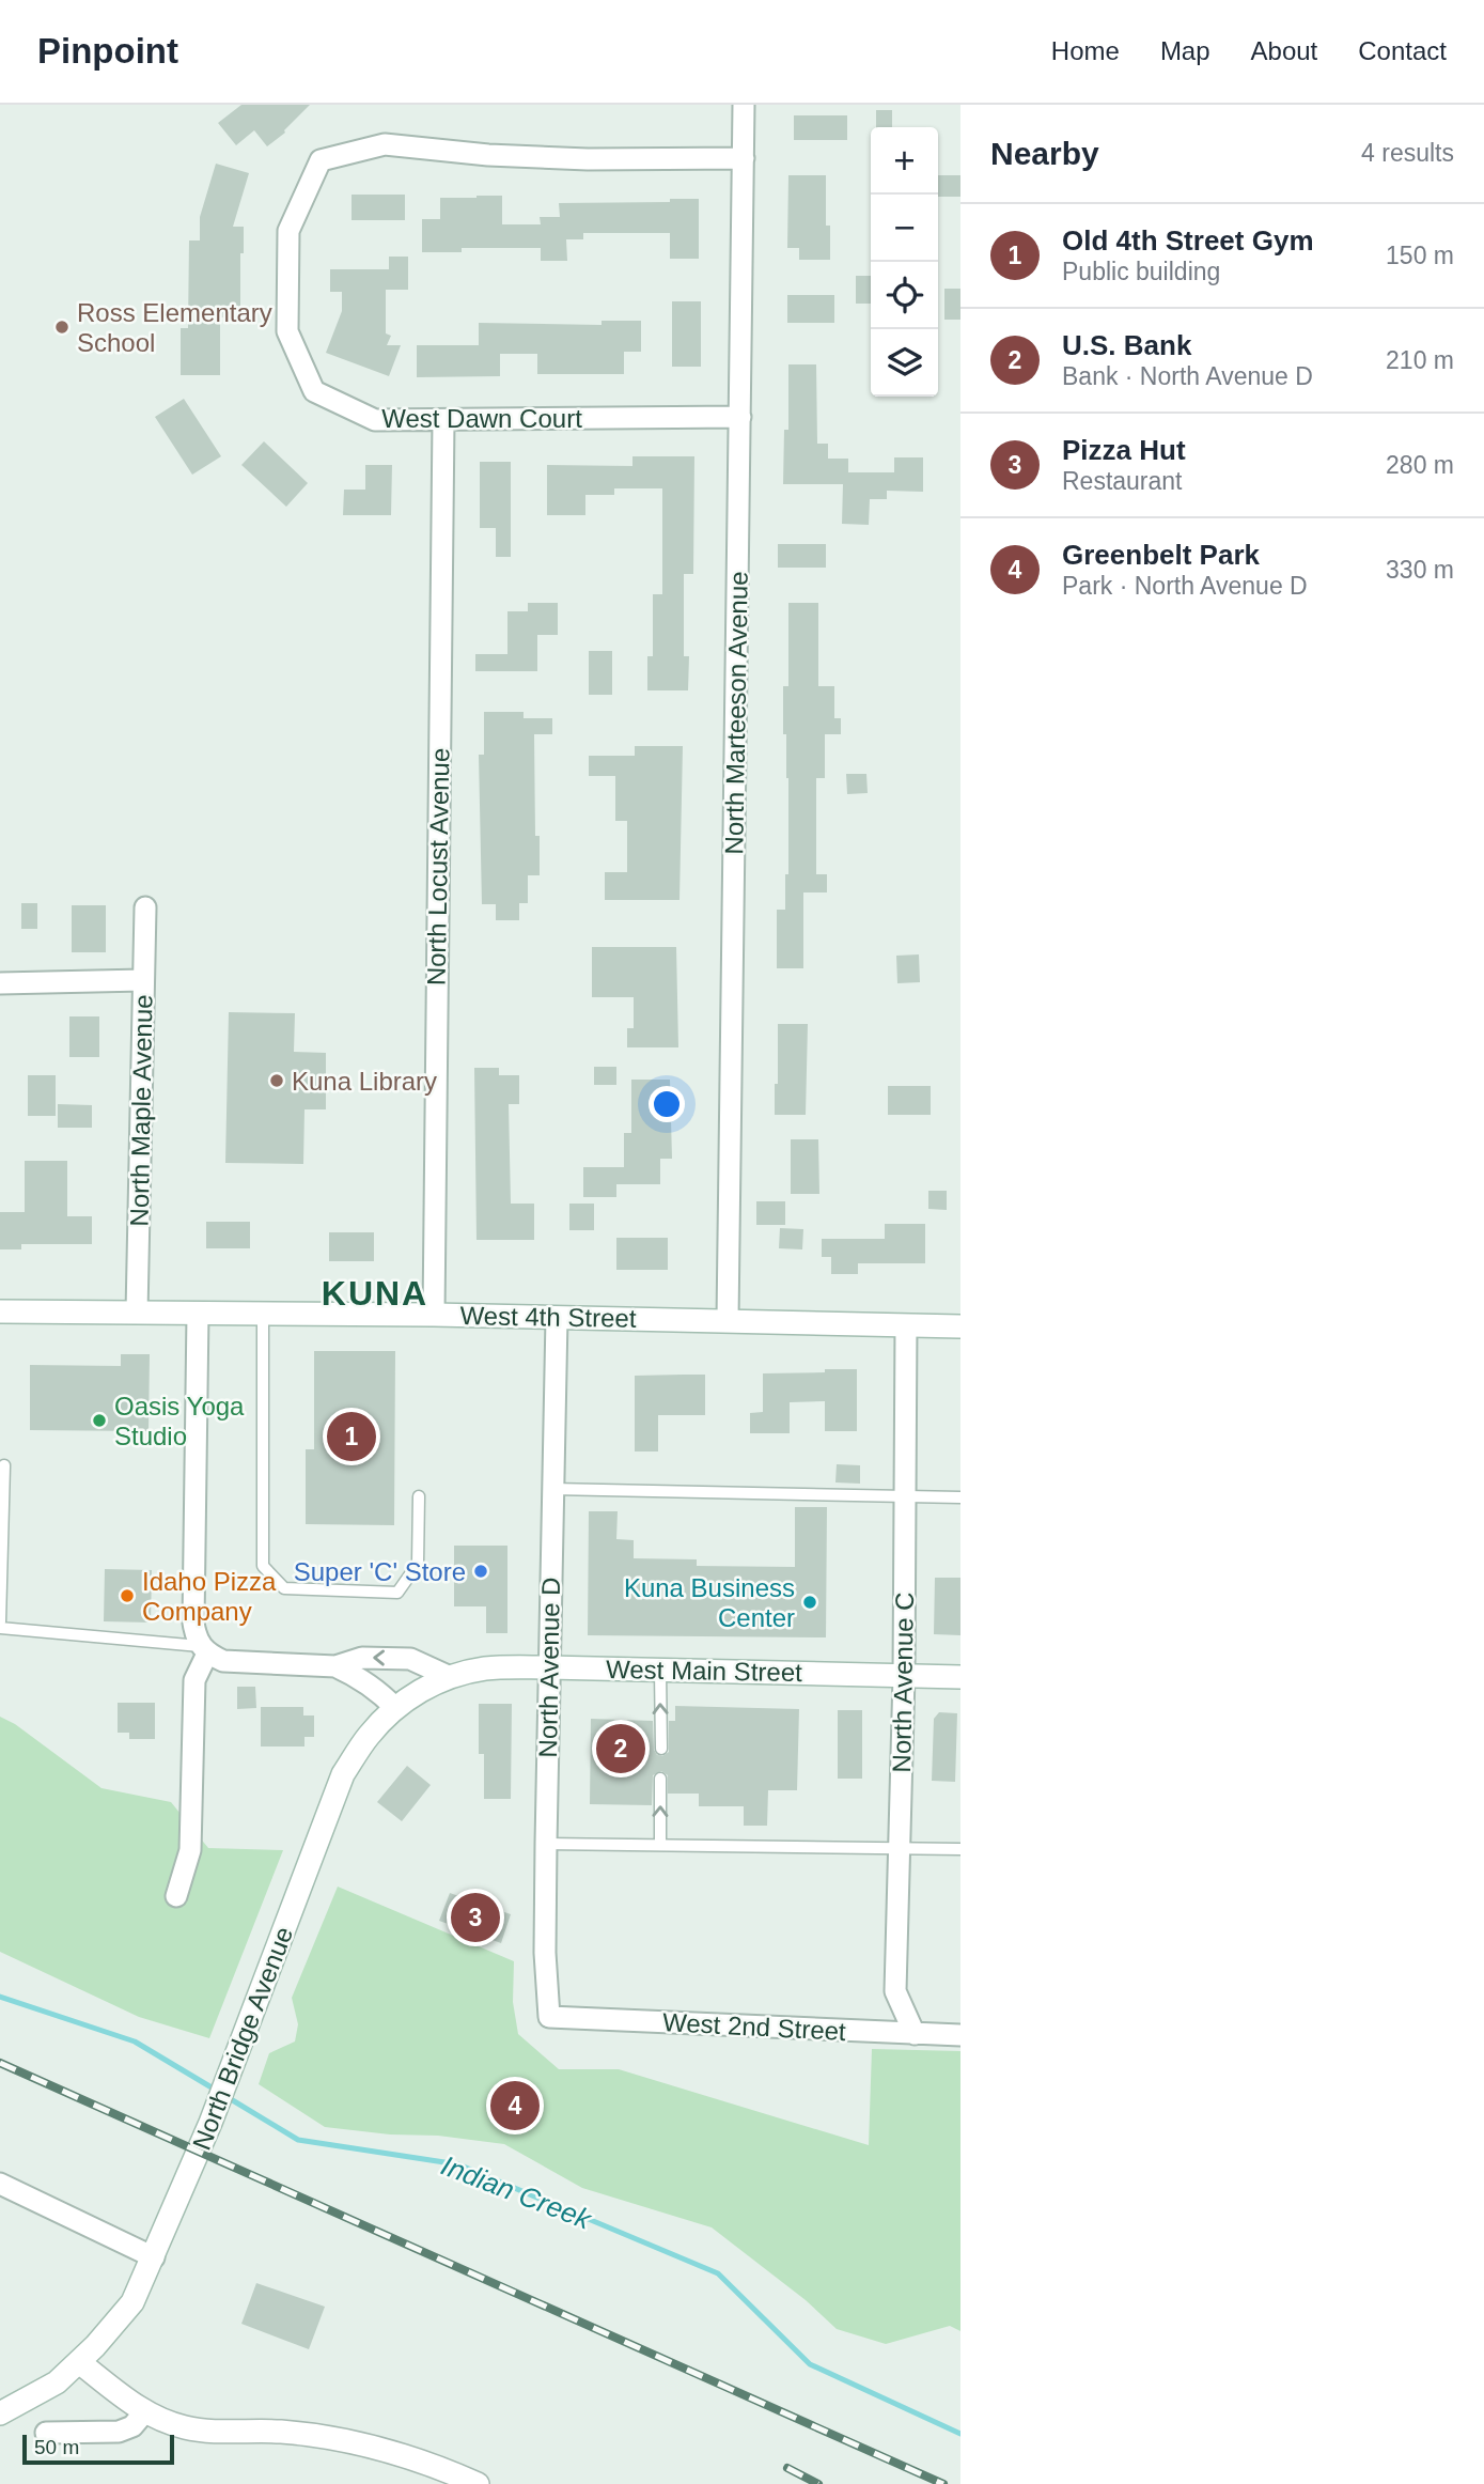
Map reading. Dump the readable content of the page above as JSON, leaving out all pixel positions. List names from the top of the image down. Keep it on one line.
{"streets":{"main road":["West 4th Street","West Main Street","North Bridge Avenue"],"street":["West Dawn Court","North Marteeson Avenue","North Locust Avenue","North Maple Avenue","North Avenue D","North Avenue C","West 2nd Street"]},"crossings":[["West Dawn Court","North Marteeson Avenue"],["West Dawn Court","North Locust Avenue"],["North Marteeson Avenue","West 4th Street"],["North Locust Avenue","West 4th Street"],["North Maple Avenue","West 4th Street"],["West 4th Street","North Avenue D"],["West 4th Street","North Avenue C"],["North Avenue D","West Main Street"],["North Avenue D","West 2nd Street"],["West Main Street","North Avenue C"],["West Main Street","North Bridge Avenue"],["North Avenue C","West 2nd Street"]],"districts":["KUNA"],"water":["Indian Creek"],"places":["Ross Elementary School","Kuna Library","Oasis Yoga Studio","Super 'C' Store","Idaho Pizza Company","Kuna Business Center"],"scale_bar":"50 m","page":{"header":"Pinpoint","nav":["Home","Map","About","Contact"],"heading":["Nearby","4 results"],"map_buttons":["+","−"],"list":[{"mark":"1","name":"Old 4th Street Gym","note":"Public building","value":"150 m"},{"mark":"2","name":"U.S. Bank","note":"Bank · North Avenue D","value":"210 m"},{"mark":"3","name":"Pizza Hut","note":"Restaurant","value":"280 m"},{"mark":"4","name":"Greenbelt Park","note":"Park · North Avenue D","value":"330 m"}],"pins":["1","2","3","4"],"scale":"50 m"}}
